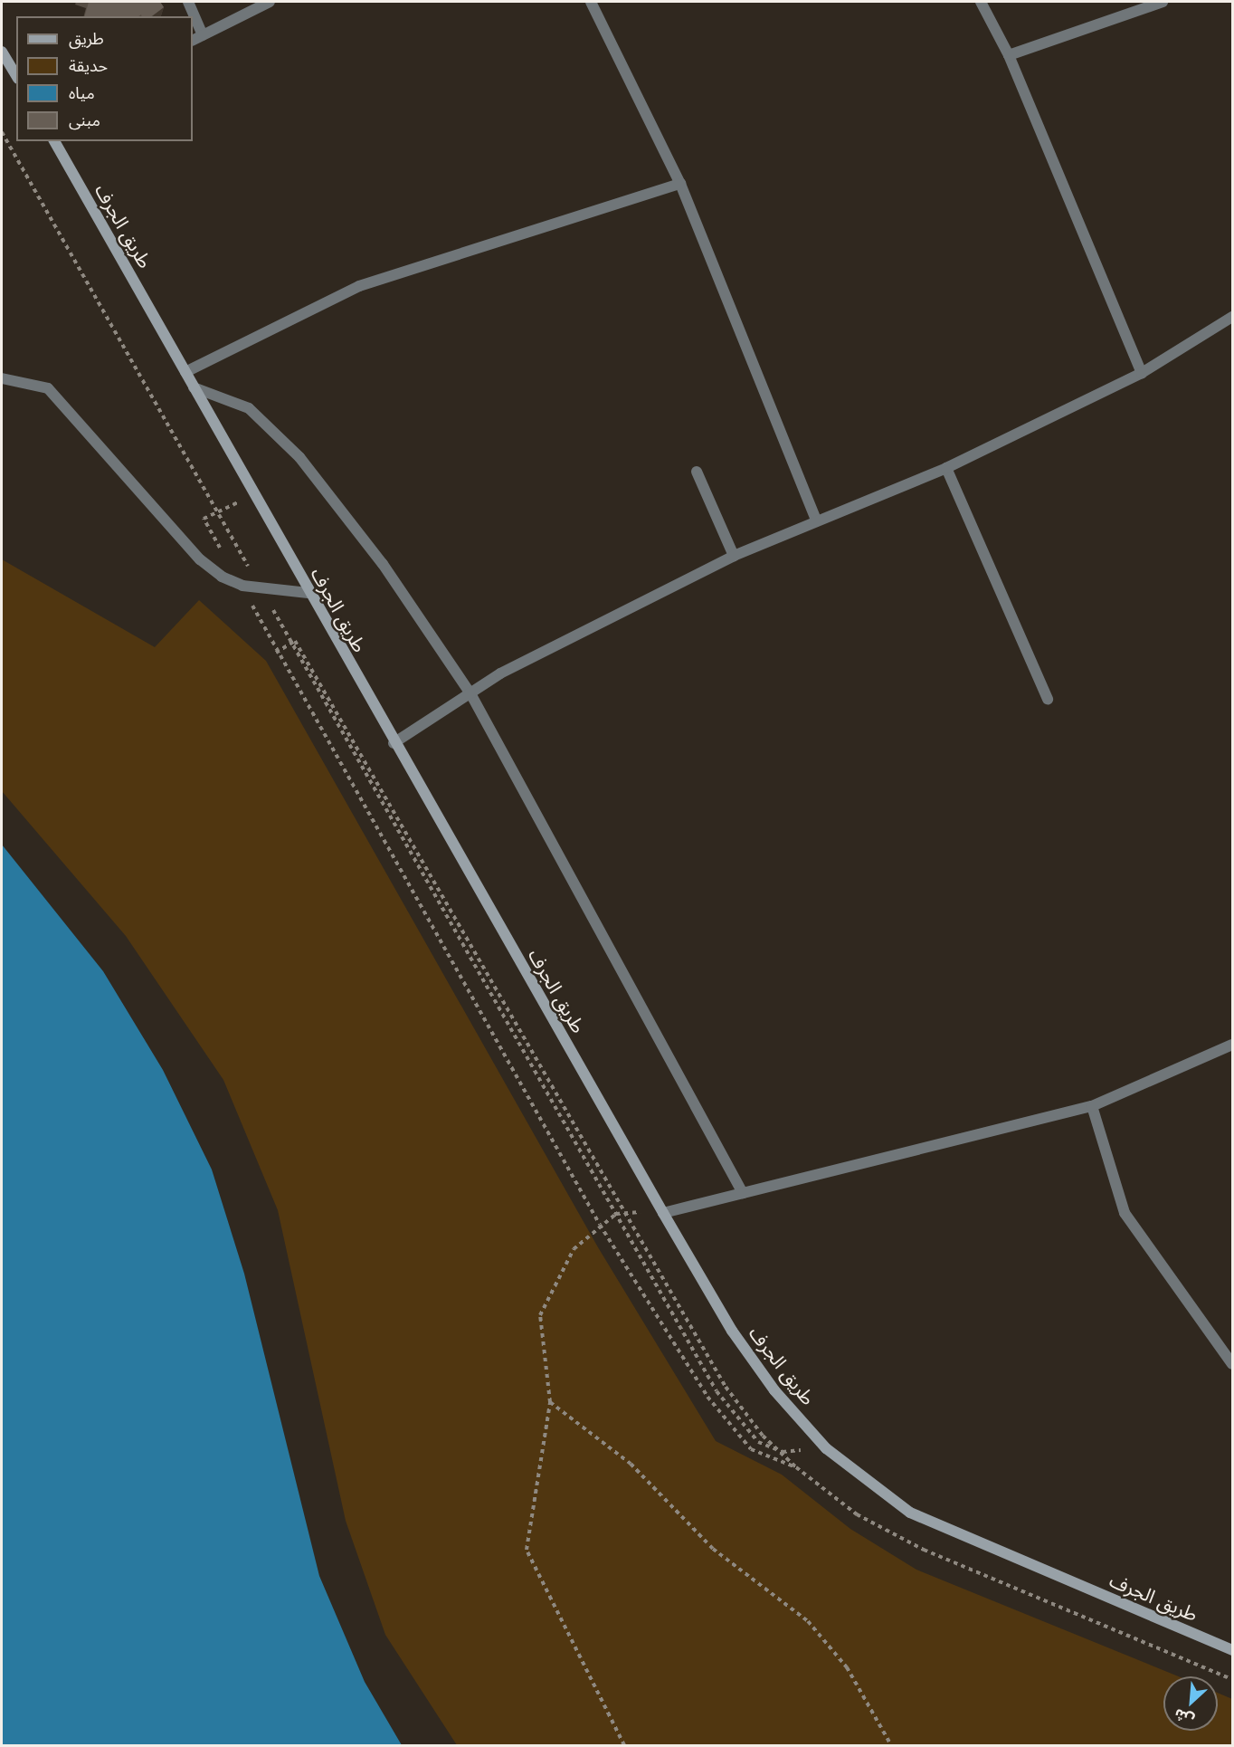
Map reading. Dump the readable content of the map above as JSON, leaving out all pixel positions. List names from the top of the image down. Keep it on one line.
{"streets":{"main road":["طريق الجرف"]},"legend":["طريق","حديقة","مياه","مبنى"],"north":"bottom left"}
